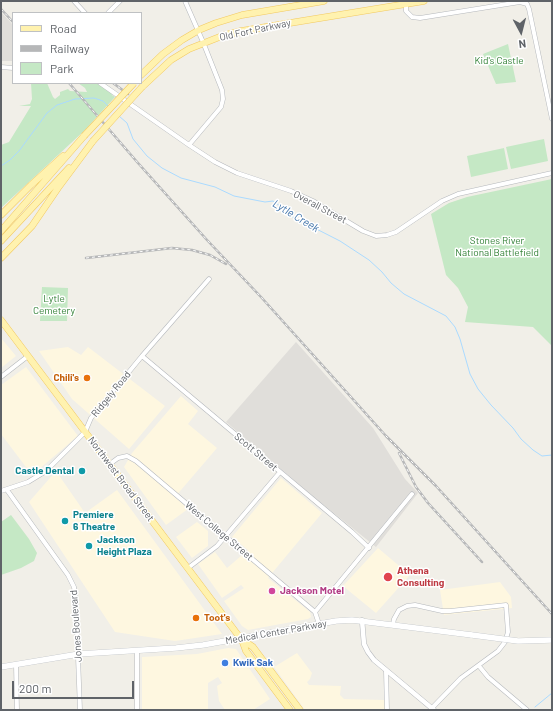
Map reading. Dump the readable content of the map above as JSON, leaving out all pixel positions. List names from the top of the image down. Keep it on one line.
{"streets":{"main road":["Old Fort Parkway","Northwest Broad Street","Medical Center Parkway"],"street":["Overall Street","Ridgely Road","Scott Street","West College Street","Jones Boulevard"]},"crossings":[["Ridgely Road","Scott Street"],["Ridgely Road","Northwest Broad Street"],["Ridgely Road","Jones Boulevard"],["Northwest Broad Street","West College Street"],["Northwest Broad Street","Medical Center Parkway"],["Jones Boulevard","Medical Center Parkway"]],"water":["Lytle Creek"],"parks":["Kid's Castle","Stones River National Battlefield","Lytle Cemetery"],"places":["Chili's","Castle Dental","Premiere 6 Theatre","Jackson Height Plaza","Athena Consulting","Jackson Motel","Toot's","Kwik Sak"],"legend":["Road","Railway","Park"],"scale_bar":"200 m","north":"bottom"}
